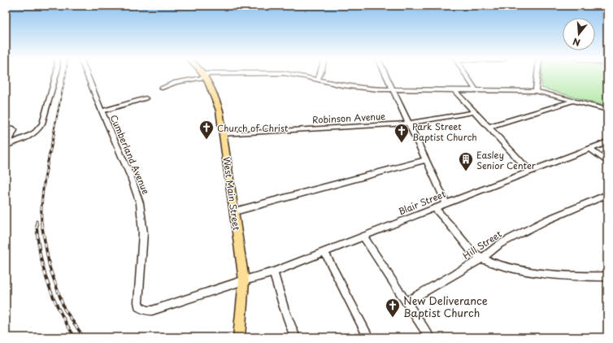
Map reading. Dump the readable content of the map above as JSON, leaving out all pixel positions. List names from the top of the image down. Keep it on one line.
{"streets":{"main road":["West Main Street"],"street":["Robinson Avenue","Cumberland Avenue","Blair Street","Hill Street"]},"crossings":[["Robinson Avenue","West Main Street"],["Cumberland Avenue","West Main Street"],["Cumberland Avenue","Blair Street"],["West Main Street","Blair Street"]],"places":{"church":["Church of Christ","Park Street Baptist Church","New Deliverance Baptist Church"],"building":["Easley Senior Center"]},"north":"bottom"}
